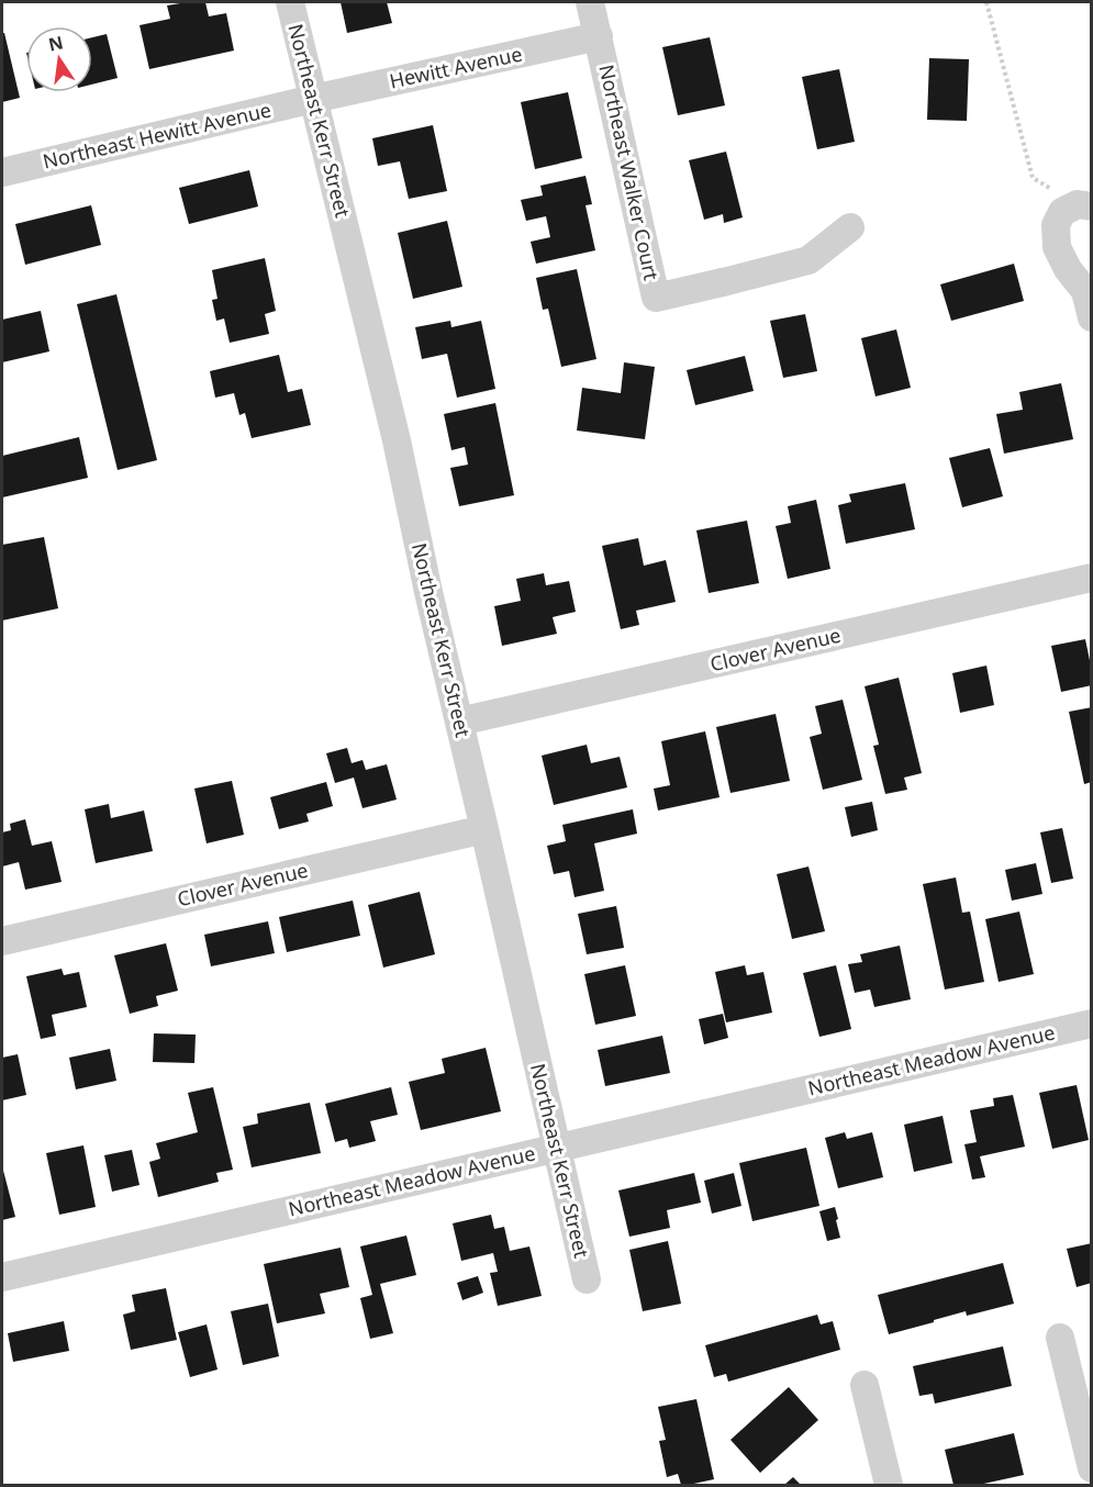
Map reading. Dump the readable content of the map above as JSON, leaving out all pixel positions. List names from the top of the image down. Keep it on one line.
{"streets":{"street":["Hewitt Avenue","Northeast Kerr Street","Northeast Hewitt Avenue","Northeast Walker Court","Clover Avenue","Northeast Meadow Avenue"]},"crossings":[["Hewitt Avenue","Northeast Kerr Street"],["Hewitt Avenue","Northeast Hewitt Avenue"],["Hewitt Avenue","Northeast Walker Court"],["Northeast Kerr Street","Northeast Hewitt Avenue"],["Northeast Kerr Street","Clover Avenue"],["Northeast Kerr Street","Northeast Meadow Avenue"]],"north":"top"}
